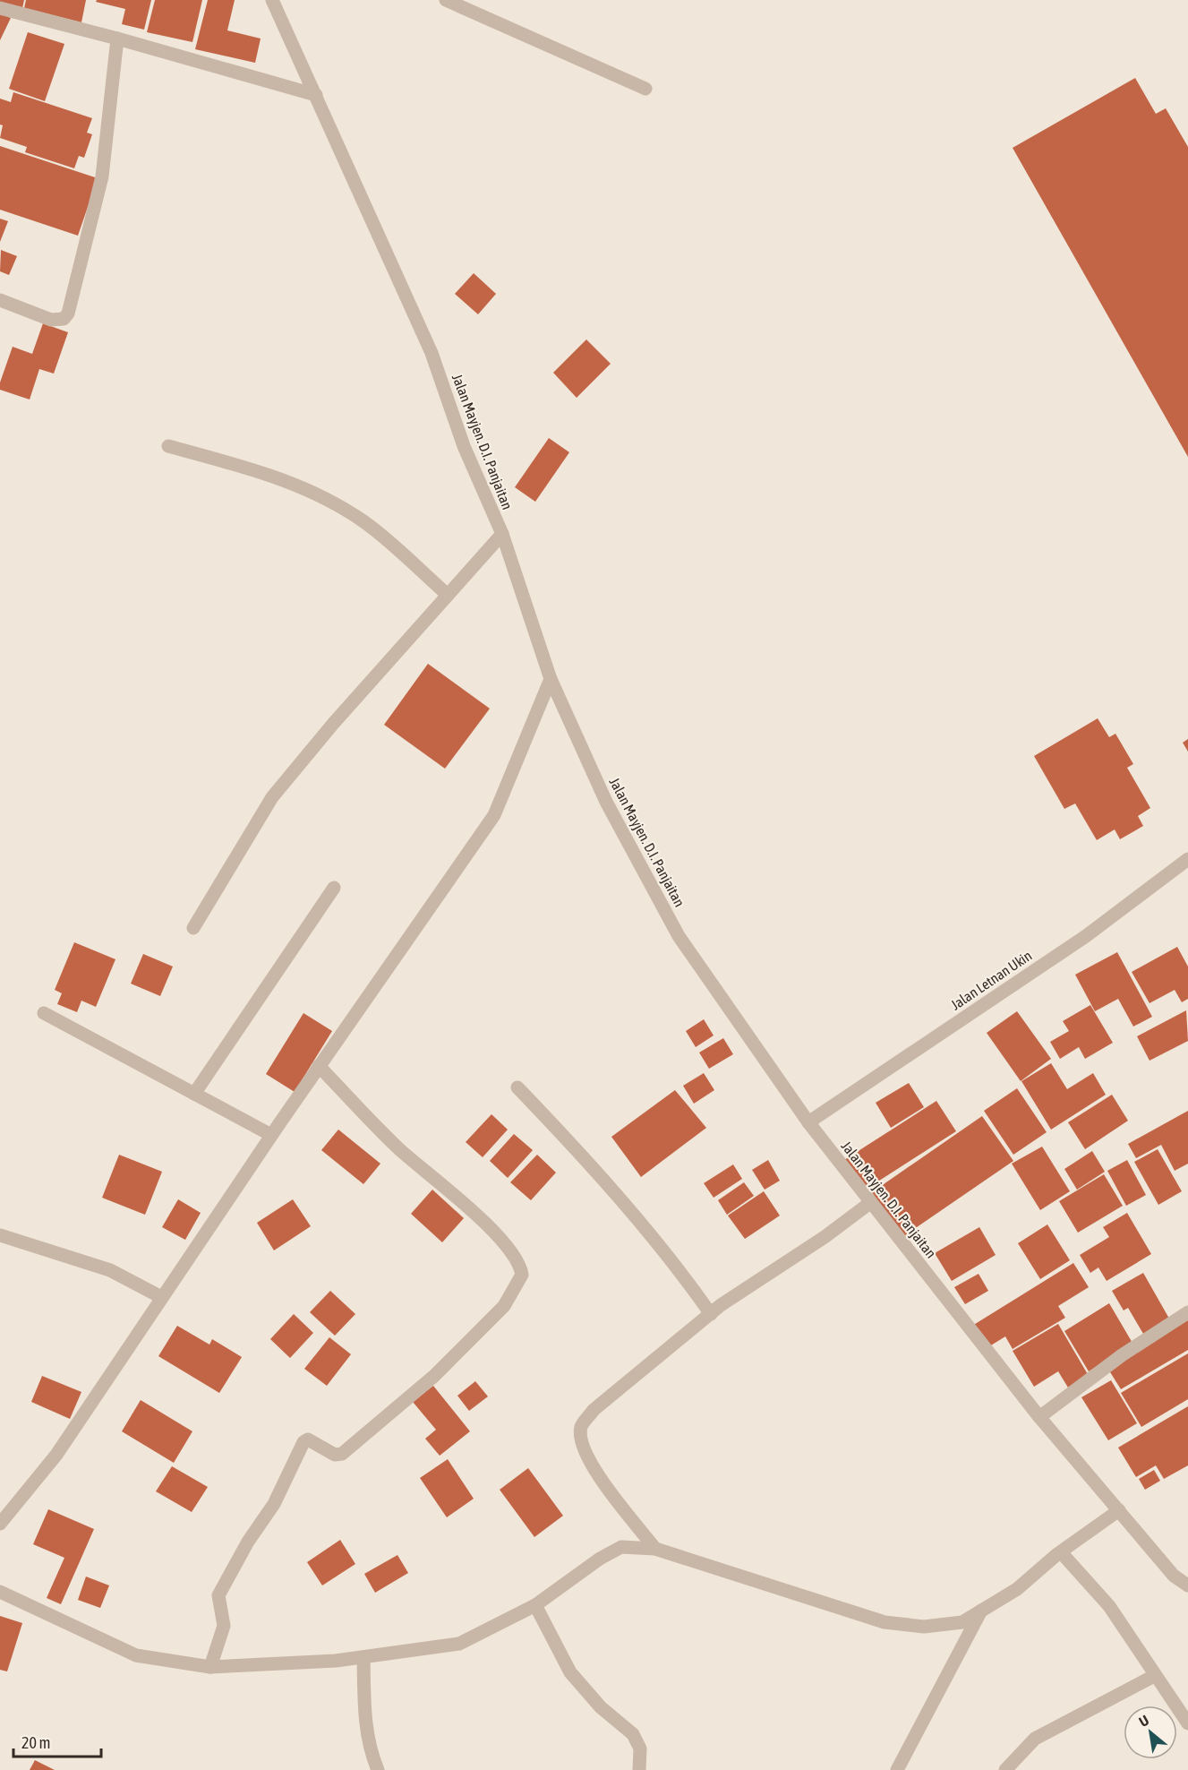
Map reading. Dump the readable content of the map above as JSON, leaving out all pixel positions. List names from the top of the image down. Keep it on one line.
{"streets":{"street":["Jalan Mayjen. D.I. Panjaitan","Jalan Letnan Ukin"]},"crossings":[["Jalan Mayjen. D.I. Panjaitan","Jalan Letnan Ukin"]],"scale_bar":"20 m","north":"top left"}
